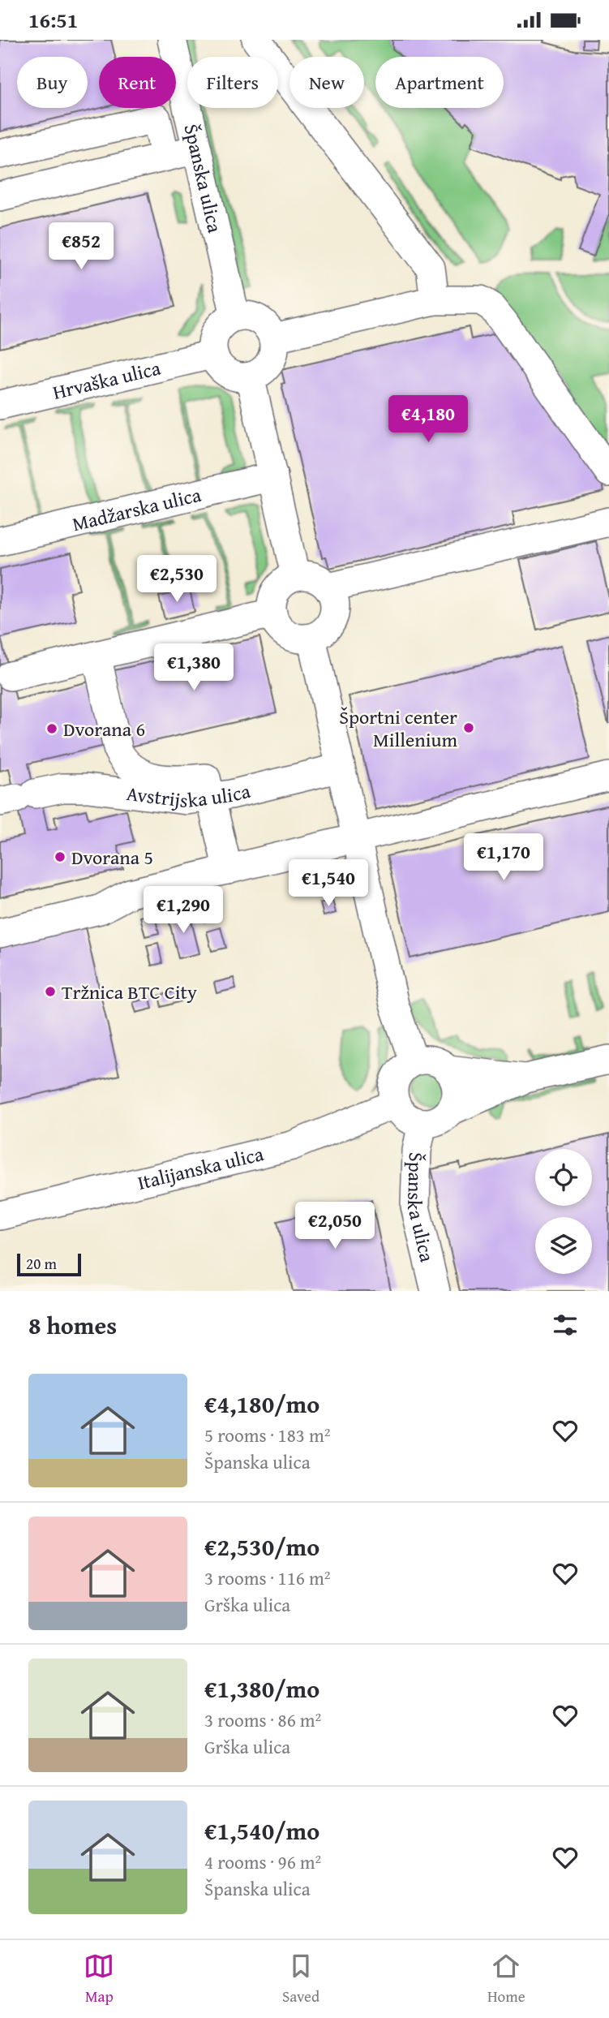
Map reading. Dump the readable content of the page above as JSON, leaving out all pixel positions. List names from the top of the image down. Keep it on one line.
{"streets":{"street":["Španska ulica","Hrvaška ulica","Madžarska ulica","Avstrijska ulica","Italijanska ulica"]},"crossings":[["Španska ulica","Hrvaška ulica"],["Španska ulica","Italijanska ulica"]],"places":["Športni center Millenium","Dvorana 6","Dvorana 5","Tržnica BTC City"],"scale_bar":"20 m","page":{"status":"16:51","chip":["Buy","Rent","Filters","New","Apartment"],"price":["€852","€4,180","€2,530","€1,380","€1,170","€1,540","€1,290","€2,050"],"scale":"20 m","heading":"8 homes","list":[{"name":"€4,180/mo","note":"5 rooms · 183 m² · Španska ulica"},{"name":"€2,530/mo","note":"3 rooms · 116 m² · Grška ulica"},{"name":"€1,380/mo","note":"3 rooms · 86 m² · Grška ulica"},{"name":"€1,540/mo","note":"4 rooms · 96 m² · Španska ulica"}],"tabs":["Map","Saved","Home"]}}
